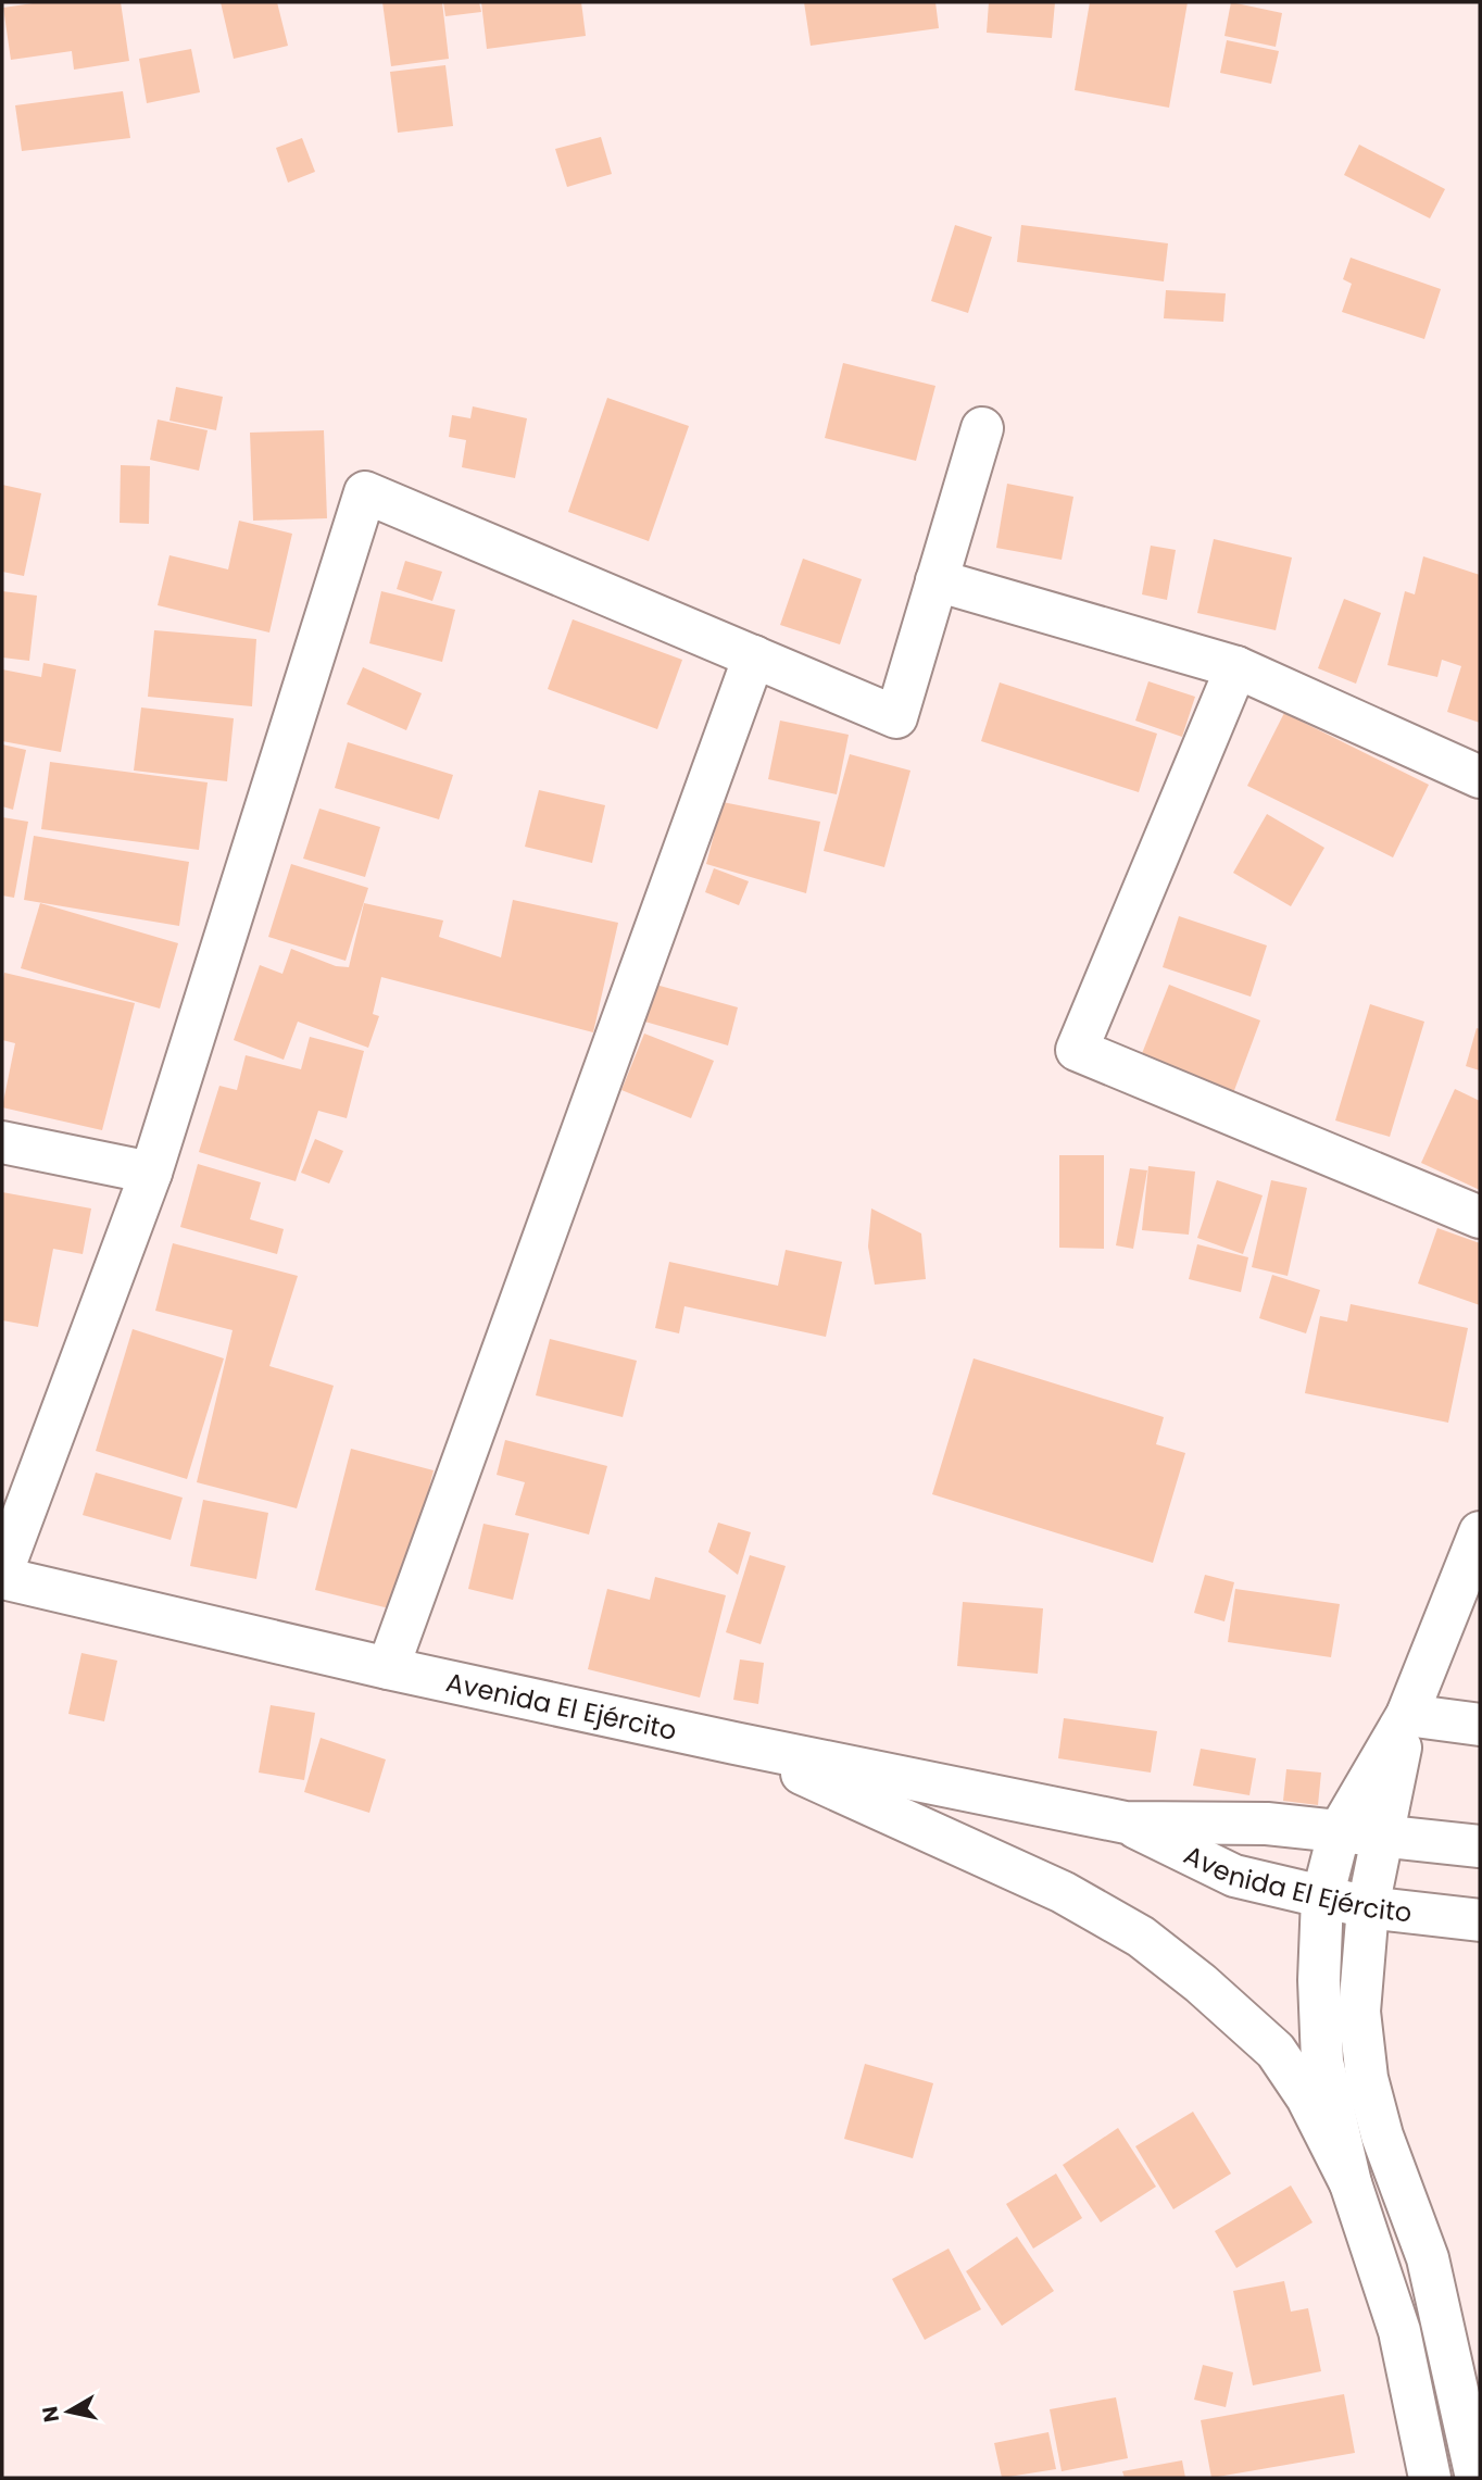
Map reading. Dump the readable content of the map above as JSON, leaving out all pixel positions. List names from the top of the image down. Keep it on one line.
{"streets":{"street":["Avenida El Ejército"]},"north":"left"}
